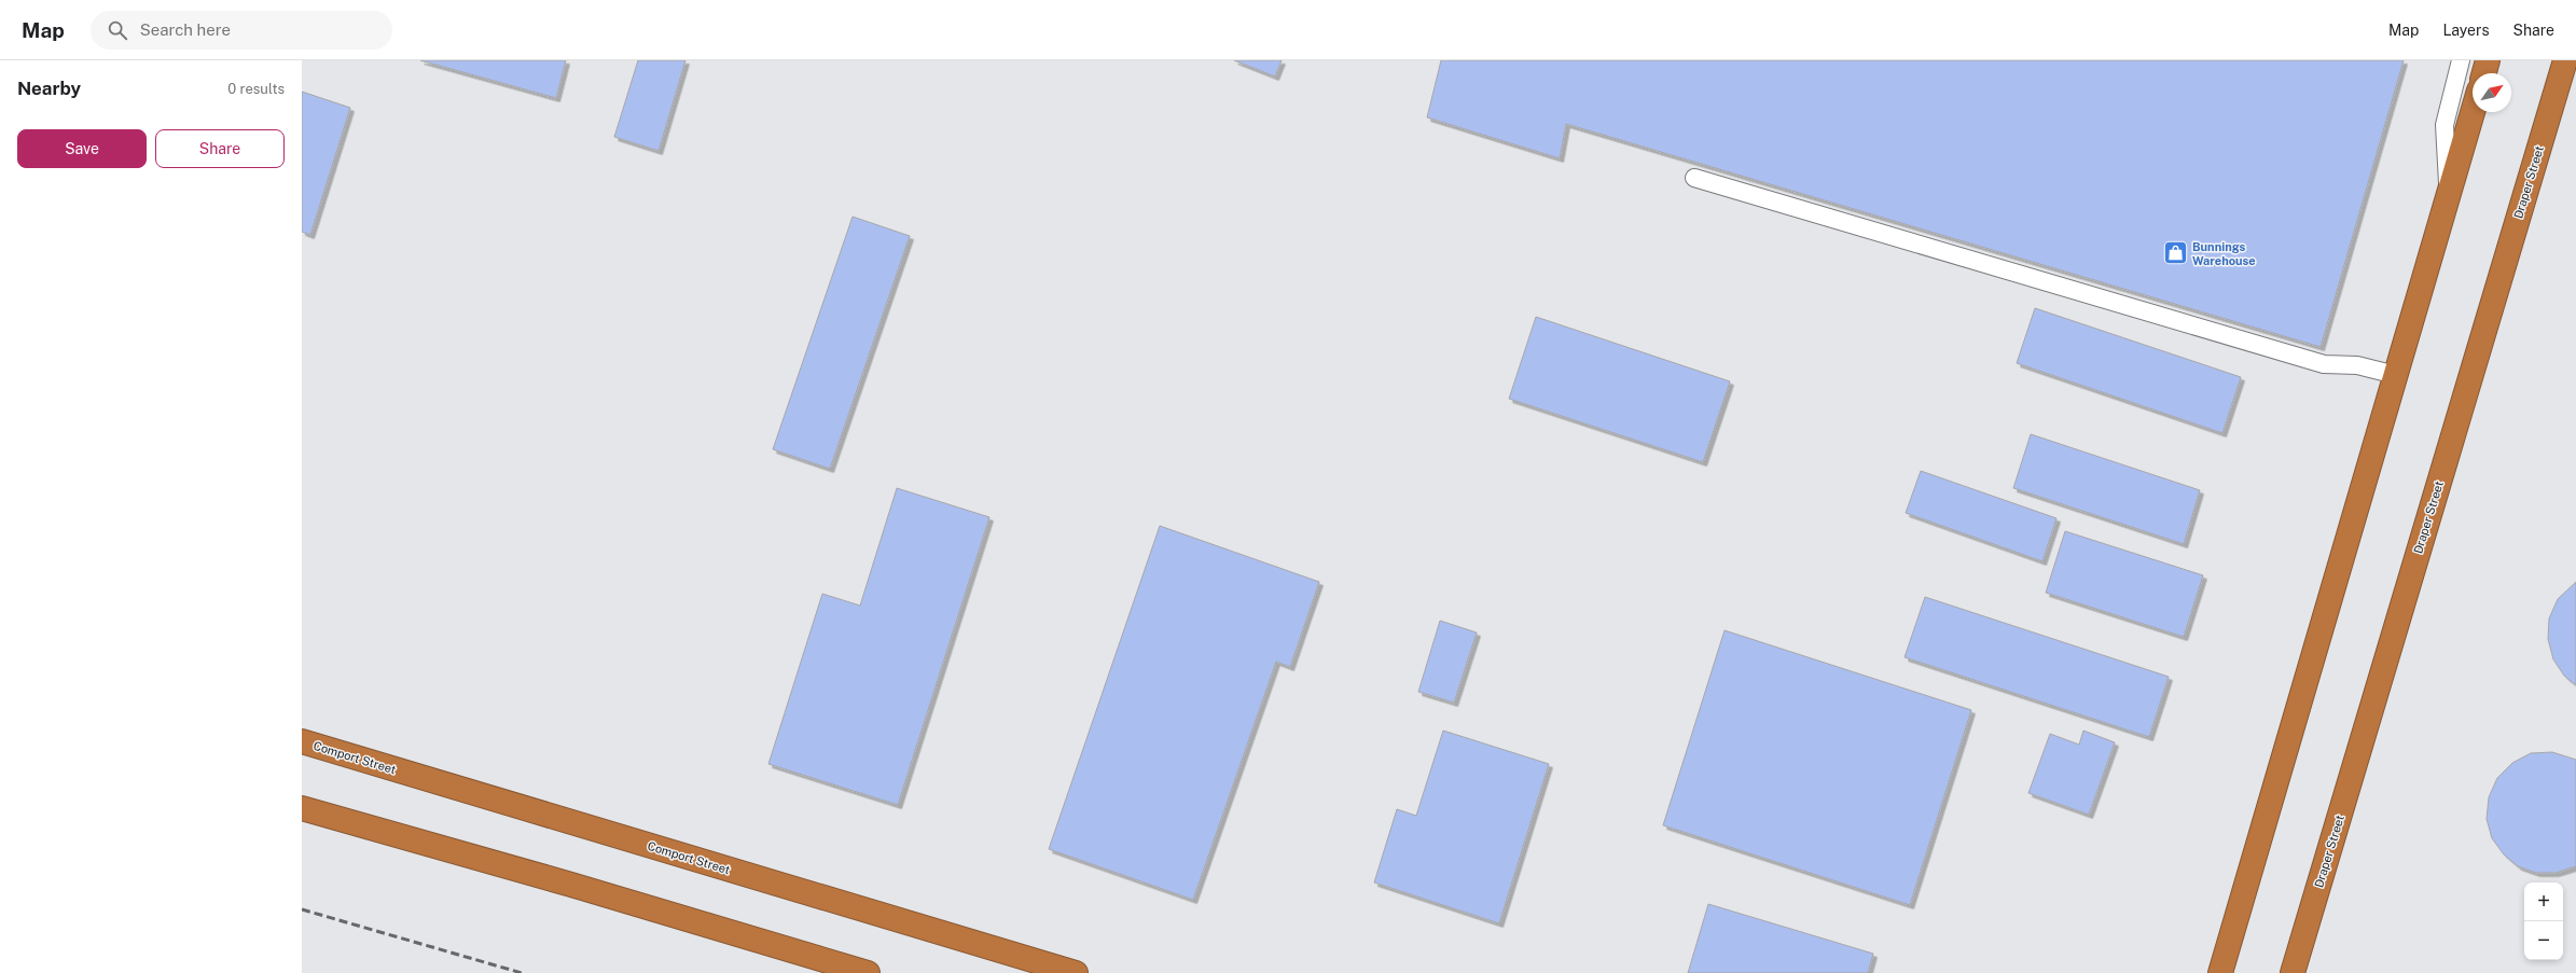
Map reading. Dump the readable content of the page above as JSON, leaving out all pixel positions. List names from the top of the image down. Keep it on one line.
{"streets":{"highway":["Draper Street","Comport Street"]},"places":{"shop":["Bunnings Warehouse"]},"north":"top right","page":{"header":"Map","search":"Search here","nav":["Map","Layers","Share"],"heading":["Nearby","0 results"],"buttons":["Save","Share"],"map_buttons":["+","−"]}}
